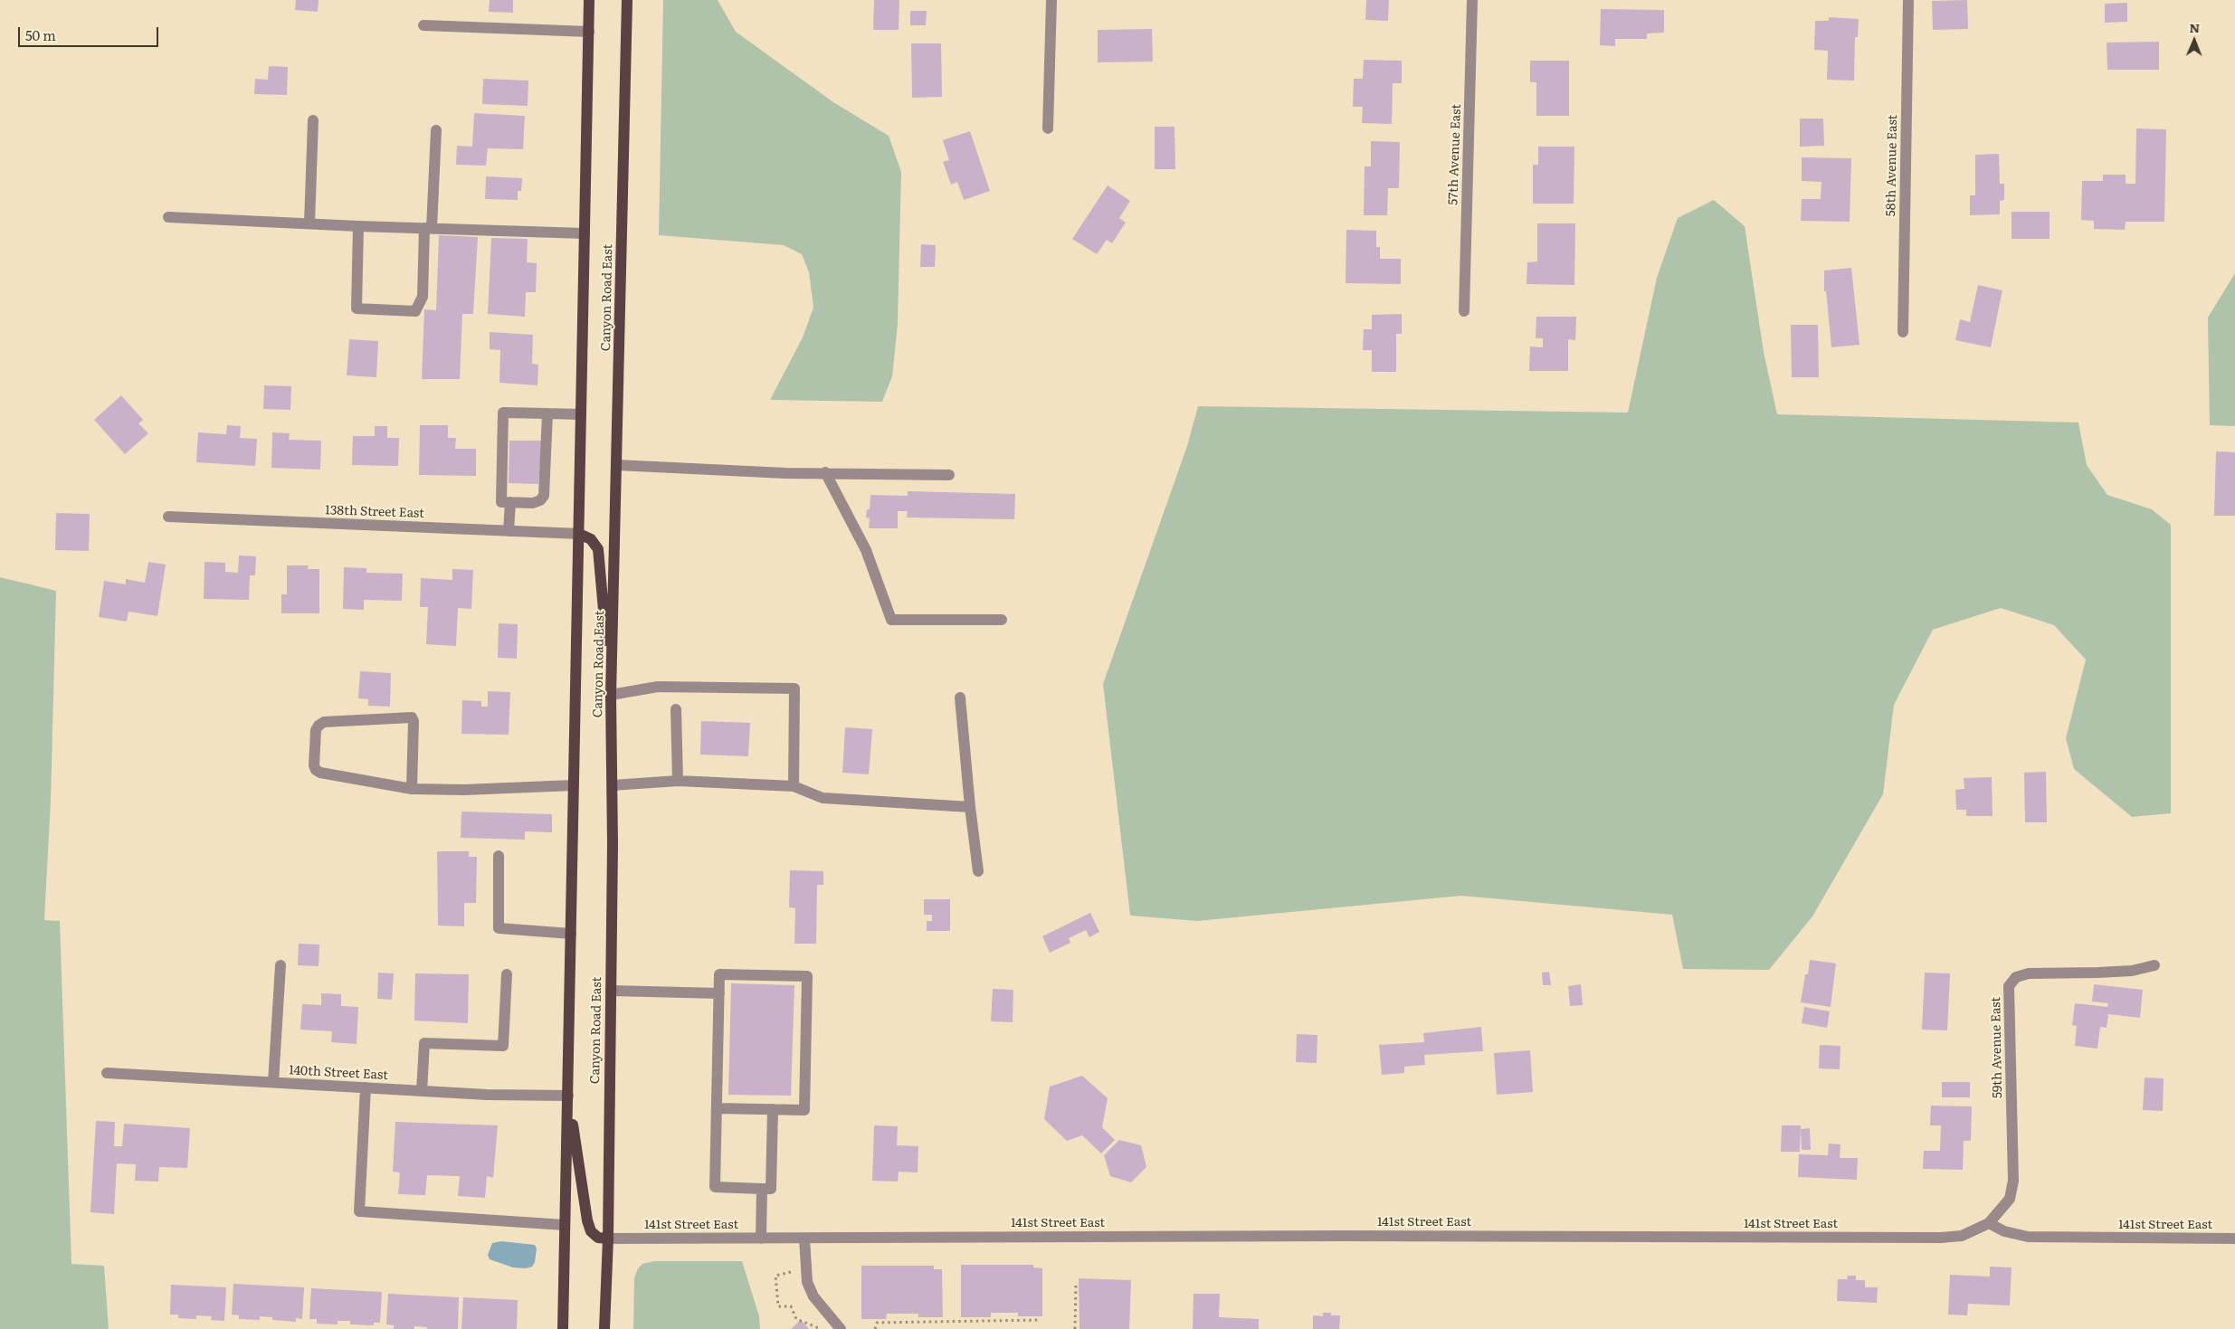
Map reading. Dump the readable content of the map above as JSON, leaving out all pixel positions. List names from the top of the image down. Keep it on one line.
{"streets":{"main road":["Canyon Road East"],"street":["57th Avenue East","58th Avenue East","138th Street East","59th Avenue East","140th Street East","141st Street East"]},"crossings":[["Canyon Road East","138th Street East"],["Canyon Road East","140th Street East"],["Canyon Road East","141st Street East"],["59th Avenue East","141st Street East"]],"scale_bar":"50 m","north":"top"}
